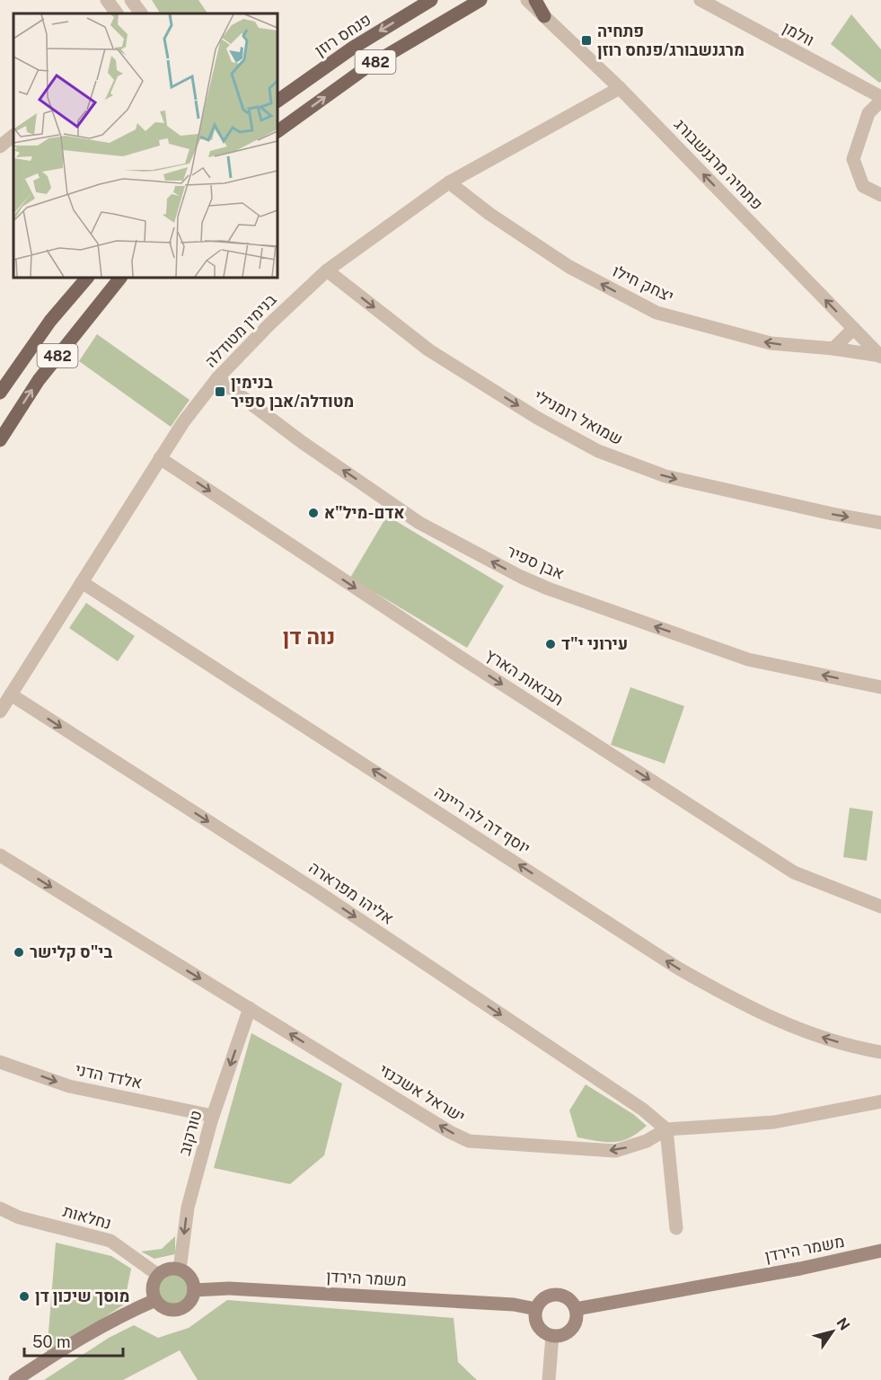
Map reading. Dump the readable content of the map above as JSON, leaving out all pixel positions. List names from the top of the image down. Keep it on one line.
{"streets":{"main road":["פנחס רוזן","482"],"street":["וולמן","פתחיה מרגנשבורג","יצחק חילו","בנימין מטודלה","שמואל רומנילי","אבן ספיר","תבואות הארץ","יוסף דה לה ריינה","אליהו מפרארה","אלדד הדני","ישראל אשכנזי","טורקוב","נחלאות","משמר הירדן"]},"crossings":[["פתחיה מרגנשבורג","יצחק חילו"],["פתחיה מרגנשבורג","בנימין מטודלה"],["יצחק חילו","בנימין מטודלה"],["בנימין מטודלה","שמואל רומנילי"],["בנימין מטודלה","אבן ספיר"],["בנימין מטודלה","תבואות הארץ"],["בנימין מטודלה","יוסף דה לה ריינה"],["בנימין מטודלה","אליהו מפרארה"],["אליהו מפרארה","ישראל אשכנזי"],["אלדד הדני","טורקוב"],["ישראל אשכנזי","טורקוב"],["טורקוב","נחלאות"],["טורקוב","משמר הירדן"],["נחלאות","משמר הירדן"]],"one_way":["פתחיה מרגנשבורג","יצחק חילו","שמואל רומנילי","אבן ספיר","תבואות הארץ","יוסף דה לה ריינה","אליהו מפרארה","אלדד הדני","טורקוב"],"districts":["נוה דן"],"places":{"transit":["פתחיה מרגנשבורג/פנחס רוזן","בנימין מטודלה/אבן ספיר"],"other":["אדם-מיל\"א","עירוני י\"ד","בי\"ס קלישר","מוסך שיכון דן"]},"scale_bar":"50 m","north":"top right"}
